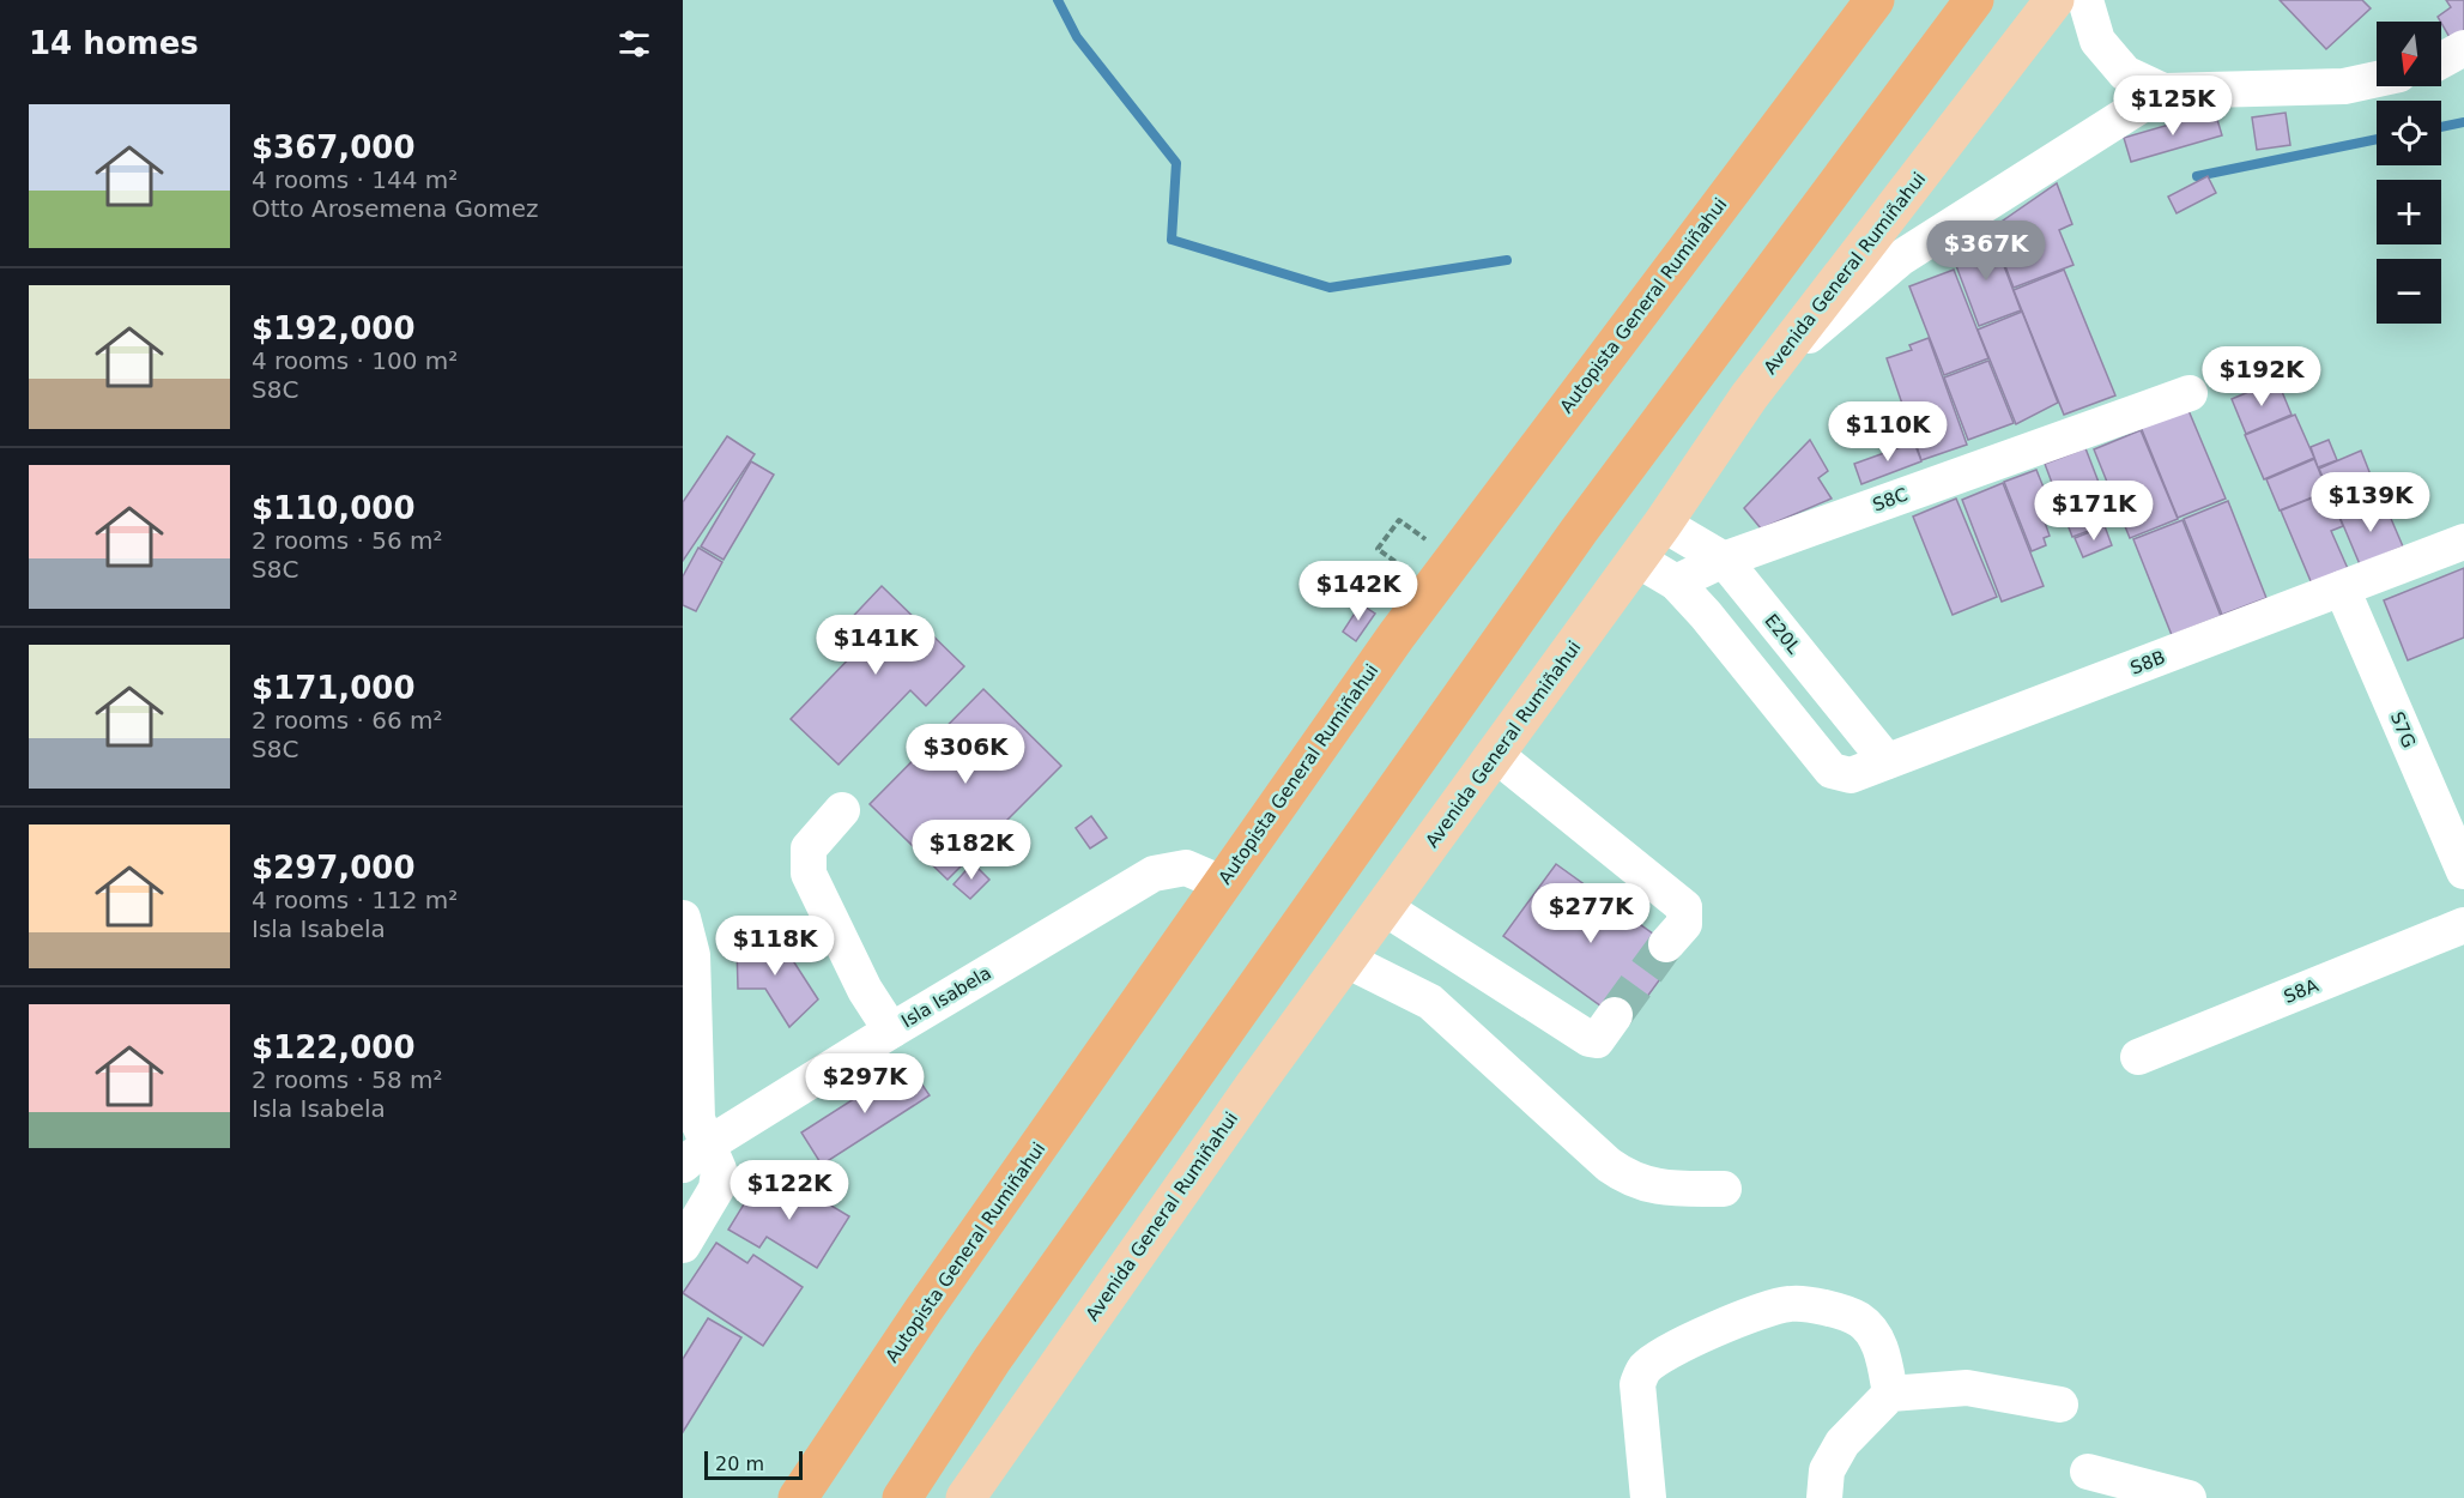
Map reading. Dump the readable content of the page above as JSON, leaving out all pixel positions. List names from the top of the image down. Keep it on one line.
{"streets":{"highway":["Autopista General Rumiñahui"],"main road":["Avenida General Rumiñahui"],"street":["S8C","E20L","S8B","S7G","S8A","Isla Isabela"]},"crossings":[["Avenida General Rumiñahui","E20L"],["Autopista General Rumiñahui","Isla Isabela"],["S8C","E20L"],["S8C","S8B"],["E20L","S8B"],["S8B","S7G"]],"scale_bar":"20 m","north":"bottom","page":{"heading":"14 homes","map_buttons":["+","−"],"price":["$125K","$367K","$192K","$110K","$139K","$171K","$142K","$141K","$306K","$182K","$277K","$118K","$297K","$122K"],"list":[{"name":"$367,000","note":"4 rooms · 144 m² · Otto Arosemena Gomez"},{"name":"$192,000","note":"4 rooms · 100 m² · S8C"},{"name":"$110,000","note":"2 rooms · 56 m² · S8C"},{"name":"$171,000","note":"2 rooms · 66 m² · S8C"},{"name":"$297,000","note":"4 rooms · 112 m² · Isla Isabela"},{"name":"$122,000","note":"2 rooms · 58 m² · Isla Isabela"}],"scale":"20 m"}}
